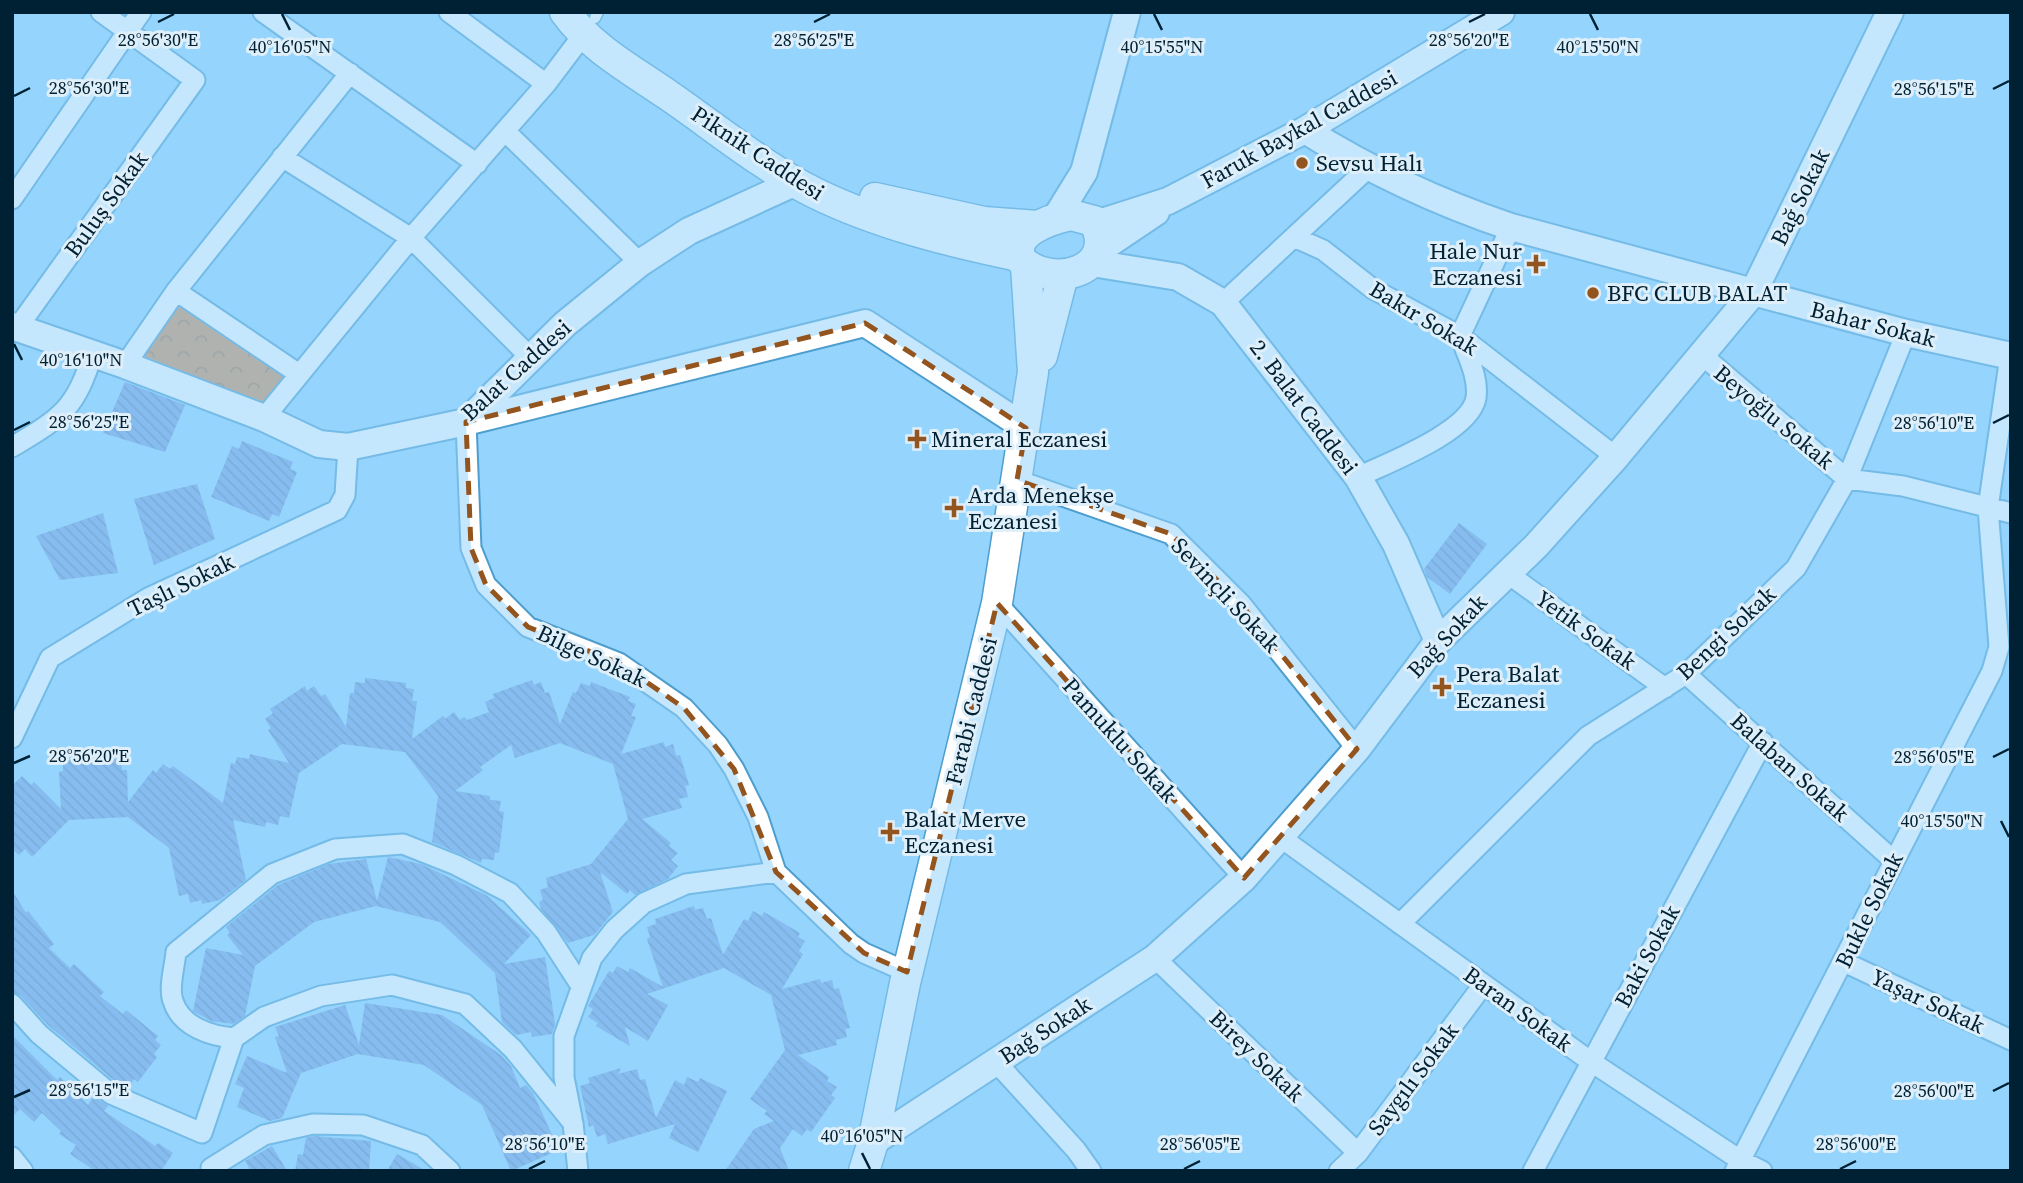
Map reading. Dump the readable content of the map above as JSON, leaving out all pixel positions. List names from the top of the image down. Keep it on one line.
{"streets":{"main road":["Piknik Caddesi","Farabi Caddesi"],"street":["Faruk Baykal Caddesi","Bağ Sokak","Buluş Sokak","Bakır Sokak","Bahar Sokak","Balat Caddesi","2. Balat Caddesi","Beyoğlu Sokak","Taşlı Sokak","Sevinçli Sokak","Yetik Sokak","Bengi Sokak","Bilge Sokak","Pamuklu Sokak","Balaban Sokak","Bukle Sokak","Baki Sokak","Yaşar Sokak","Baran Sokak","Birey Sokak","Saygılı Sokak"]},"crossings":[["Faruk Baykal Caddesi","Piknik Caddesi"],["Faruk Baykal Caddesi","Bahar Sokak"],["Faruk Baykal Caddesi","2. Balat Caddesi"],["Piknik Caddesi","Balat Caddesi"],["Piknik Caddesi","2. Balat Caddesi"],["Bağ Sokak","Bakır Sokak"],["Bağ Sokak","Bahar Sokak"],["Bağ Sokak","2. Balat Caddesi"],["Bağ Sokak","Beyoğlu Sokak"],["Bağ Sokak","Sevinçli Sokak"],["Bağ Sokak","Yetik Sokak"],["Bağ Sokak","Farabi Caddesi"],["Bağ Sokak","Pamuklu Sokak"],["Bağ Sokak","Baran Sokak"],["Bağ Sokak","Birey Sokak"],["Buluş Sokak","Balat Caddesi"],["Bahar Sokak","Bengi Sokak"],["Bahar Sokak","Bukle Sokak"],["Balat Caddesi","Taşlı Sokak"],["Balat Caddesi","Bilge Sokak"],["Beyoğlu Sokak","Bengi Sokak"],["Beyoğlu Sokak","Bukle Sokak"],["Sevinçli Sokak","Farabi Caddesi"],["Yetik Sokak","Bengi Sokak"],["Bengi Sokak","Balaban Sokak"],["Bengi Sokak","Baran Sokak"],["Bilge Sokak","Farabi Caddesi"],["Farabi Caddesi","Pamuklu Sokak"],["Balaban Sokak","Bukle Sokak"],["Balaban Sokak","Baki Sokak"],["Bukle Sokak","Yaşar Sokak"],["Bukle Sokak","Baran Sokak"],["Baki Sokak","Baran Sokak"],["Baran Sokak","Saygılı Sokak"],["Birey Sokak","Saygılı Sokak"]],"places":{"other":["Sevsu Halı","BFC CLUB BALAT"],"health":["Hale Nur Eczanesi","Mineral Eczanesi","Arda Menekşe Eczanesi","Pera Balat Eczanesi","Balat Merve Eczanesi"]},"coordinates":["28°56'30\"E","28°56'20\"E","28°56'25\"E","40°16'05\"N","40°15'55\"N","40°15'50\"N","28°56'15\"E","40°16'10\"N","28°56'10\"E","28°56'05\"E","28°56'00\"E"]}
